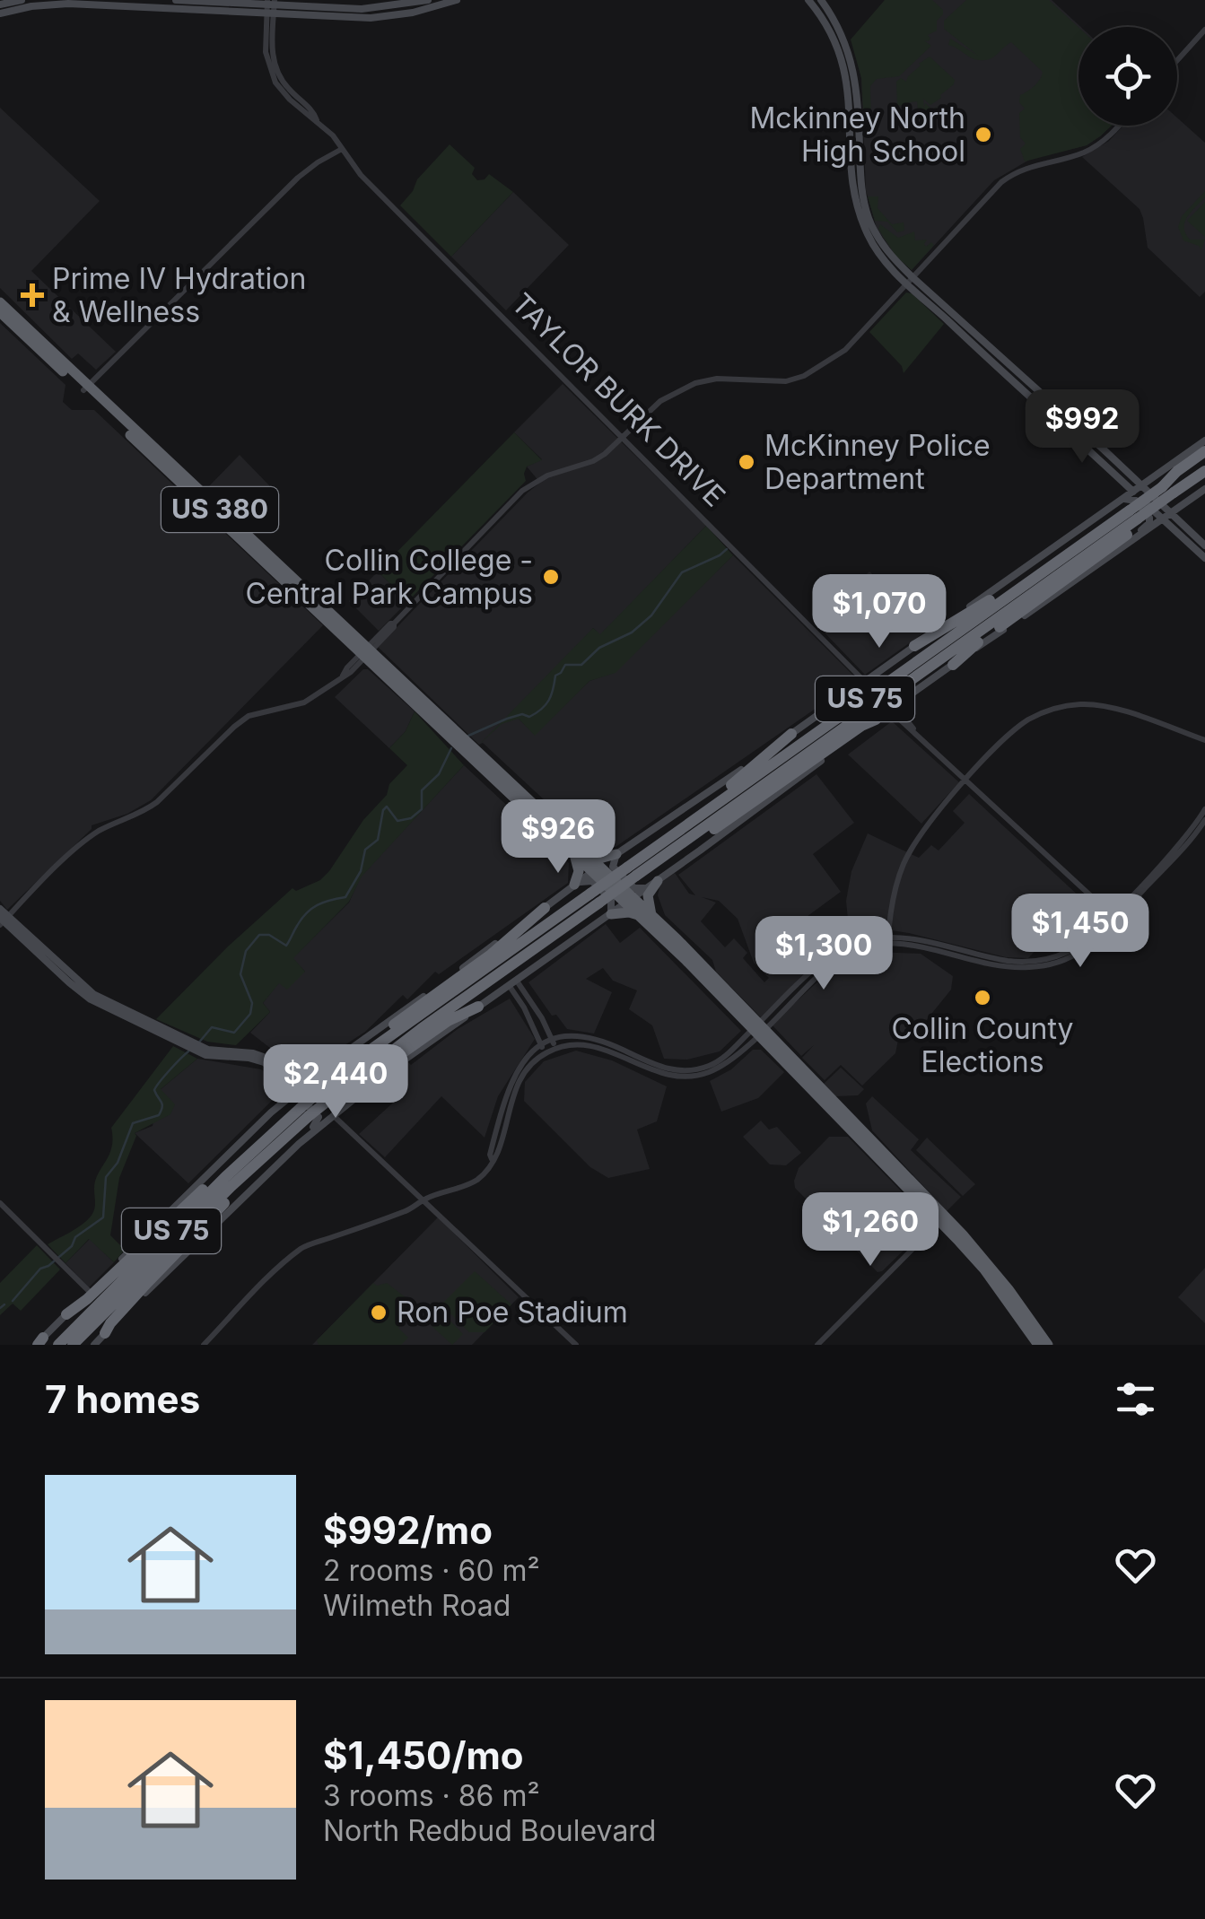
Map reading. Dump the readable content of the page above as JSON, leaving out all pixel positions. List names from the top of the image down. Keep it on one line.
{"streets":{"highway":["US 380","US 75"],"street":["TAYLOR BURK DRIVE"]},"places":{"other":["Mckinney North High School","McKinney Police Department","Collin College - Central Park Campus","Collin County Elections","Ron Poe Stadium"],"health":["Prime IV Hydration & Wellness"]},"page":{"price":["$992","$1,070","$926","$1,450","$1,300","$2,440","$1,260"],"heading":"7 homes","list":[{"name":"$992/mo","note":"2 rooms · 60 m² · Wilmeth Road"},{"name":"$1,450/mo","note":"3 rooms · 86 m² · North Redbud Boulevard"}]}}
